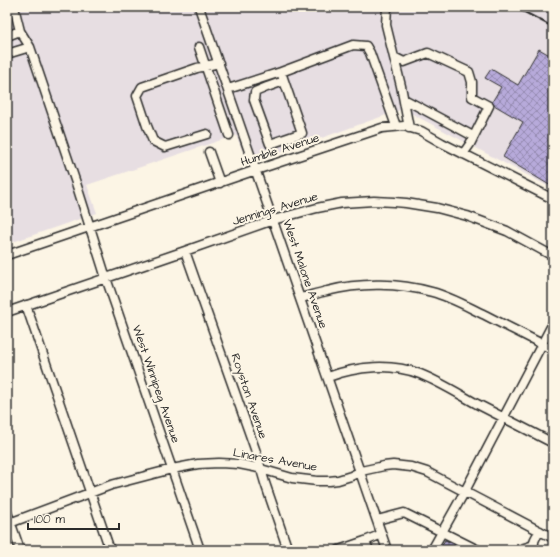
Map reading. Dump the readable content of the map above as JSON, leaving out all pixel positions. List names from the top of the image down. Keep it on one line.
{"streets":{"street":["Humble Avenue","Jennings Avenue","West Malone Avenue","West Winnipeg Avenue","Royston Avenue","Linares Avenue"]},"crossings":[["Humble Avenue","West Malone Avenue"],["Humble Avenue","West Winnipeg Avenue"],["Jennings Avenue","West Malone Avenue"],["Jennings Avenue","West Winnipeg Avenue"],["Jennings Avenue","Royston Avenue"],["West Malone Avenue","Linares Avenue"],["West Winnipeg Avenue","Linares Avenue"],["Royston Avenue","Linares Avenue"]],"scale_bar":"100 m"}
